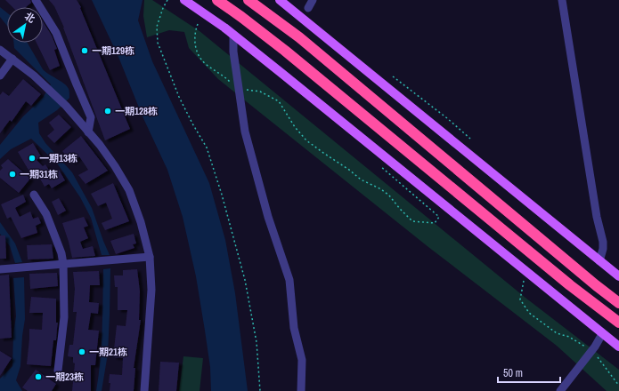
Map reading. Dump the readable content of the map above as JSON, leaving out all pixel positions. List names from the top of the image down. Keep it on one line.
{"places":["一期129栋","一期128栋","一期13栋","一期31栋","一期21栋","一期23栋"],"scale_bar":"50 m","north":"top right"}
